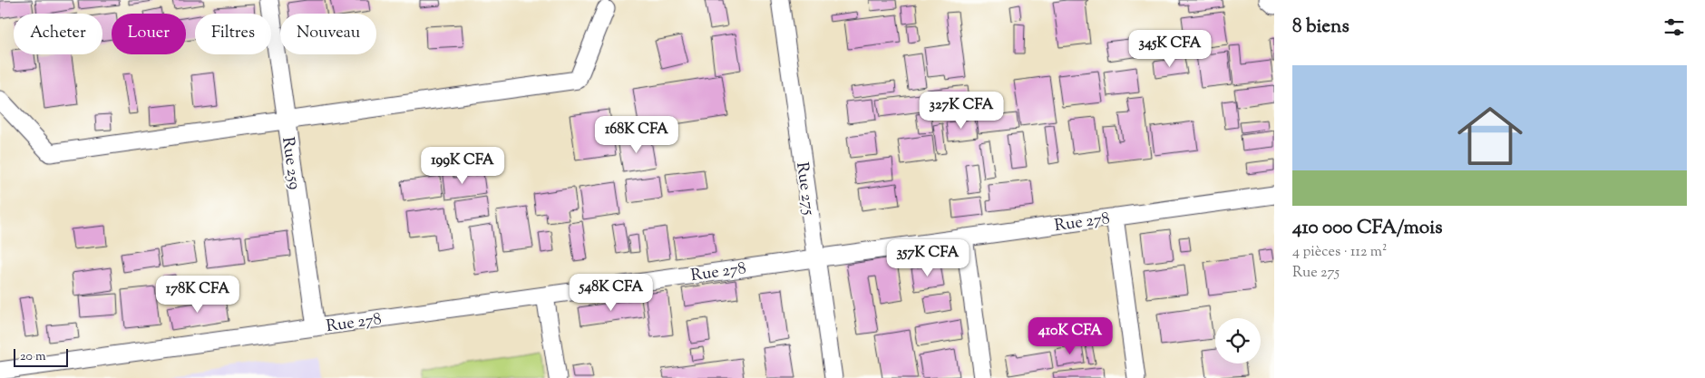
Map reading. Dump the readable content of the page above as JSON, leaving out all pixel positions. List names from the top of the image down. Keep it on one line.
{"streets":{"street":["Rue 259","Rue 275","Rue 278"]},"crossings":[["Rue 259","Rue 278"],["Rue 275","Rue 278"]],"scale_bar":"20 m","page":{"heading":"8 biens","chip":["Acheter","Louer","Filtres","Nouveau"],"price":["345K CFA","327K CFA","168K CFA","199K CFA","357K CFA","548K CFA","178K CFA","410K CFA"],"list":[{"name":"410 000 CFA/mois","note":"4 pièces · 112 m² · Rue 275"}],"scale":"20 m"}}
